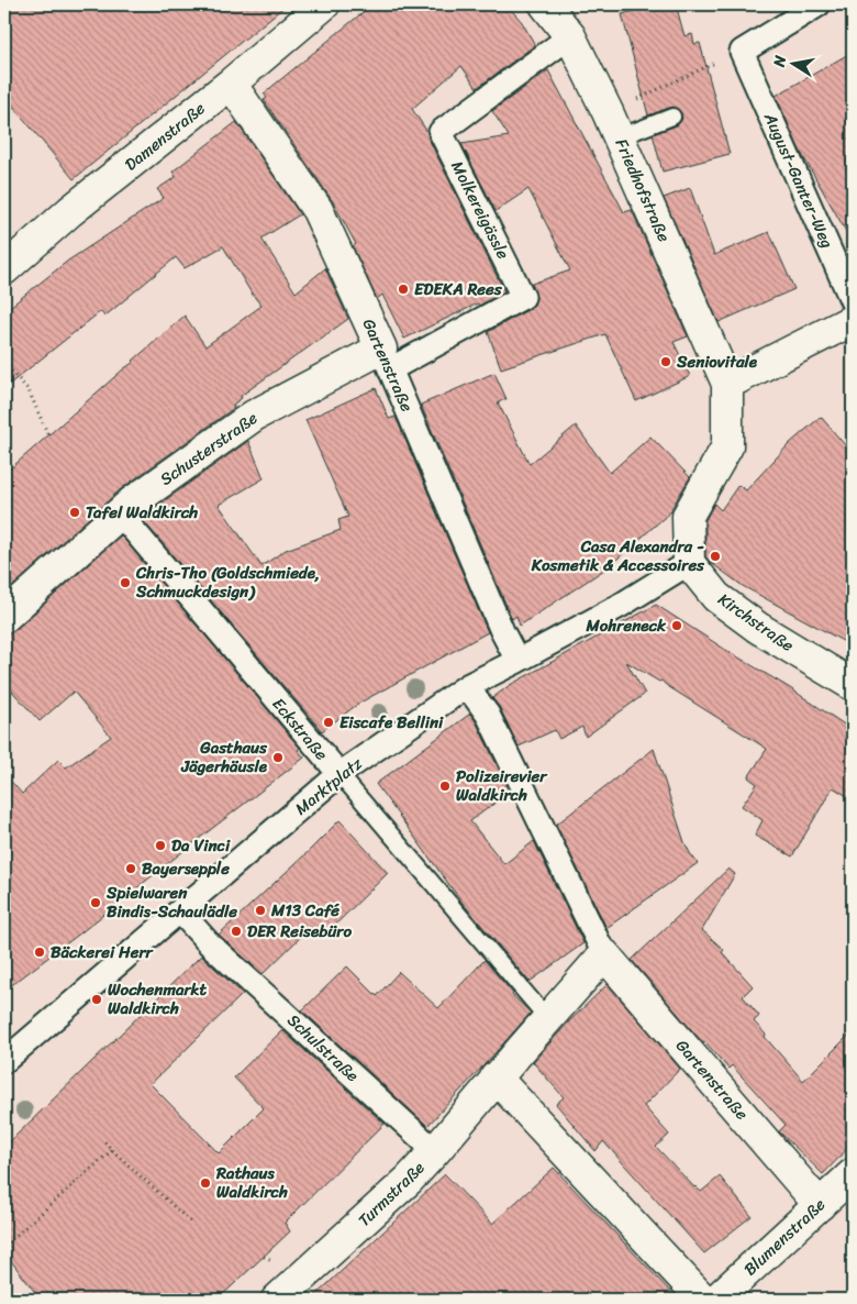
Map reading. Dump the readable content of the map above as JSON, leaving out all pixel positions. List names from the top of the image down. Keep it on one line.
{"streets":{"street":["Damenstraße","August-Ganter-Weg","Friedhofstraße","Molkereigässle","Gartenstraße","Schusterstraße","Kirchstraße","Eckstraße","Marktplatz","Schulstraße","Turmstraße","Blumenstraße"]},"crossings":[["Damenstraße","Gartenstraße"],["Friedhofstraße","Molkereigässle"],["Molkereigässle","Gartenstraße"],["Molkereigässle","Schusterstraße"],["Gartenstraße","Schusterstraße"],["Gartenstraße","Marktplatz"],["Gartenstraße","Blumenstraße"],["Schusterstraße","Eckstraße"],["Kirchstraße","Marktplatz"],["Eckstraße","Marktplatz"],["Marktplatz","Schulstraße"],["Schulstraße","Turmstraße"]],"places":["EDEKA Rees","Seniovitale","Tafel Waldkirch","Casa Alexandra - Kosmetik & Accessoires","Chris-Tho (Goldschmiede, Schmuckdesign)","Mohreneck","Eiscafe Bellini","Gasthaus Jägerhäusle","Polizeirevier Waldkirch","Da Vinci","Bayersepple","Spielwaren Bindis-Schaulädle","M13 Café","DER Reisebüro","Bäckerei Herr","Wochenmarkt Waldkirch","Rathaus Waldkirch"],"north":"left"}
